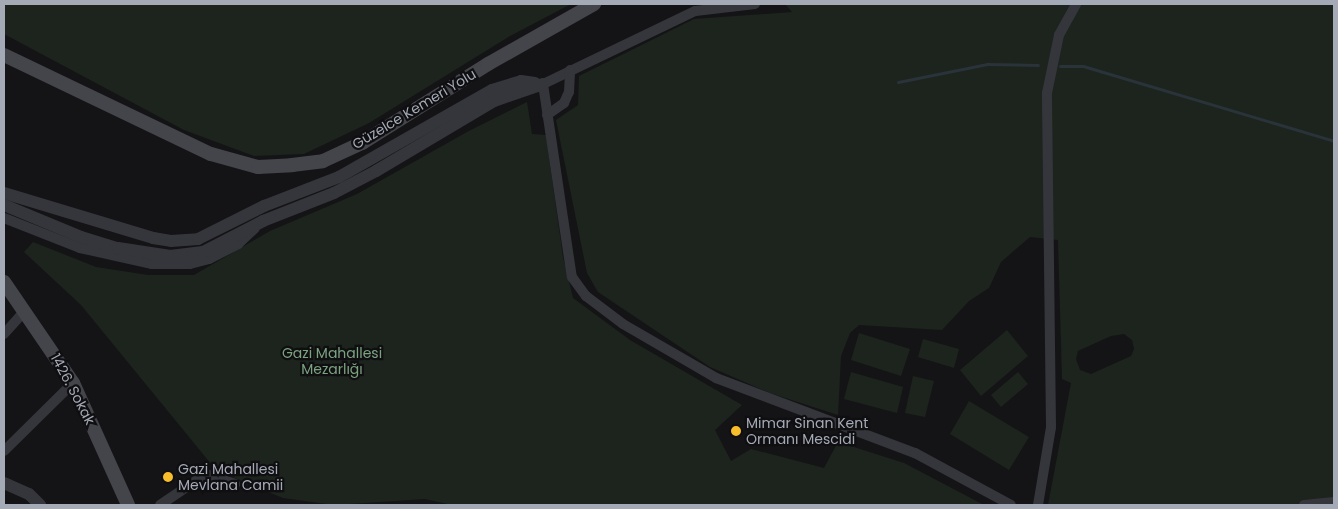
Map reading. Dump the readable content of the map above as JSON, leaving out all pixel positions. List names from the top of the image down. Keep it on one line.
{"streets":{"main road":["Güzelce Kemeri Yolu","1426. Sokak"]},"parks":["Gazi Mahallesi Mezarlığı"],"places":["Mimar Sinan Kent Ormanı Mescidi","Gazi Mahallesi Mevlana Camii"]}
